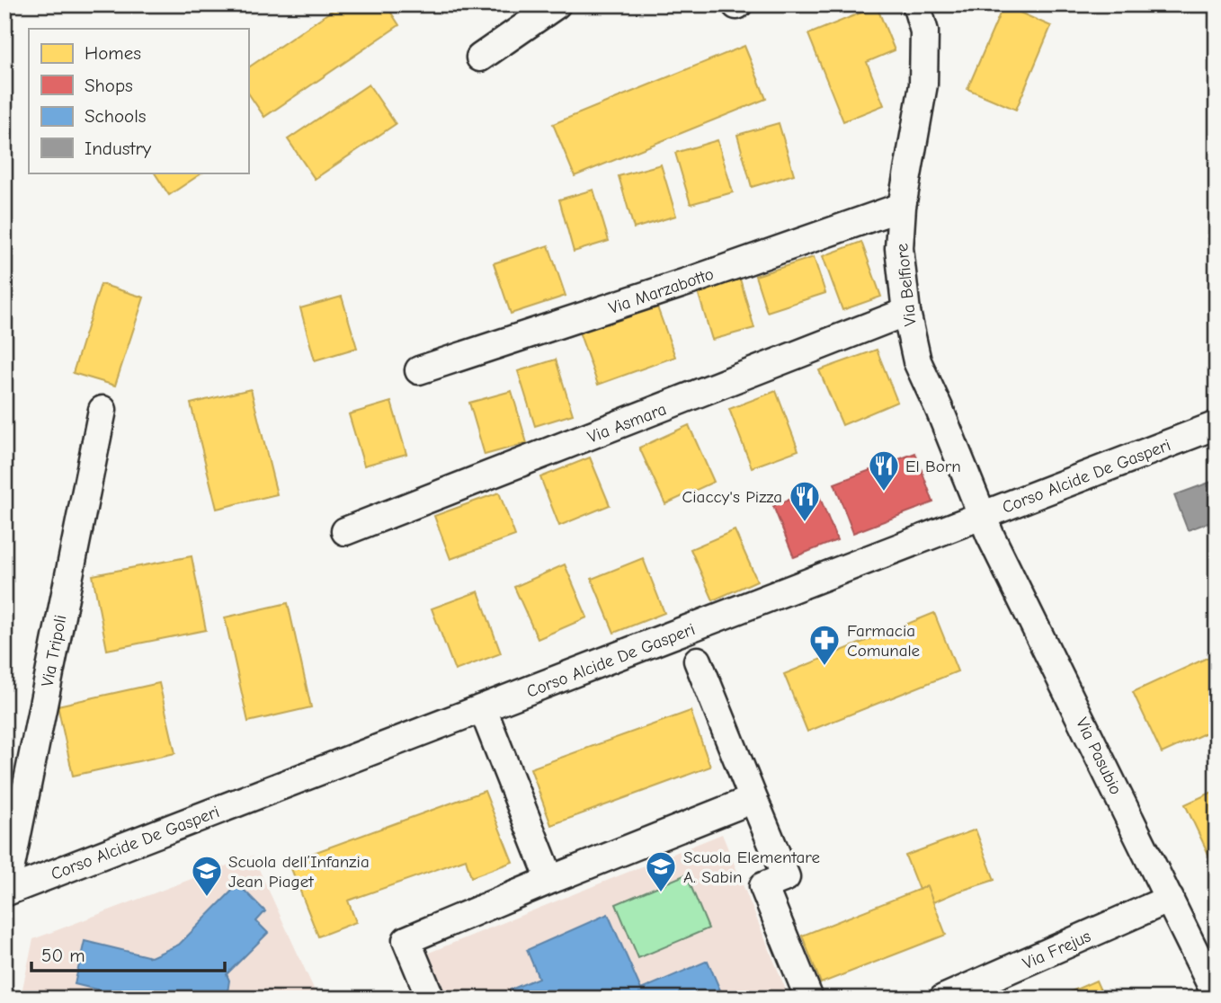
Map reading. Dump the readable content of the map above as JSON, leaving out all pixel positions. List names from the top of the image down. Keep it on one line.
{"streets":{"street":["Via Belfiore","Via Marzabotto","Via Asmara","Corso Alcide De Gasperi","Via Tripoli","Via Pasubio","Via Frejus"]},"crossings":[["Via Belfiore","Via Marzabotto"],["Via Belfiore","Via Asmara"],["Via Belfiore","Corso Alcide De Gasperi"],["Via Belfiore","Via Pasubio"],["Corso Alcide De Gasperi","Via Tripoli"],["Corso Alcide De Gasperi","Via Pasubio"],["Via Pasubio","Via Frejus"]],"places":{"restaurant":["El Born","Ciaccy's Pizza"],"pharmacy":["Farmacia Comunale"],"school or university":["Scuola Elementare A. Sabin","Scuola dell’Infanzia Jean Piaget"]},"legend":["Homes","Shops","Schools","Industry"],"scale_bar":"50 m"}
